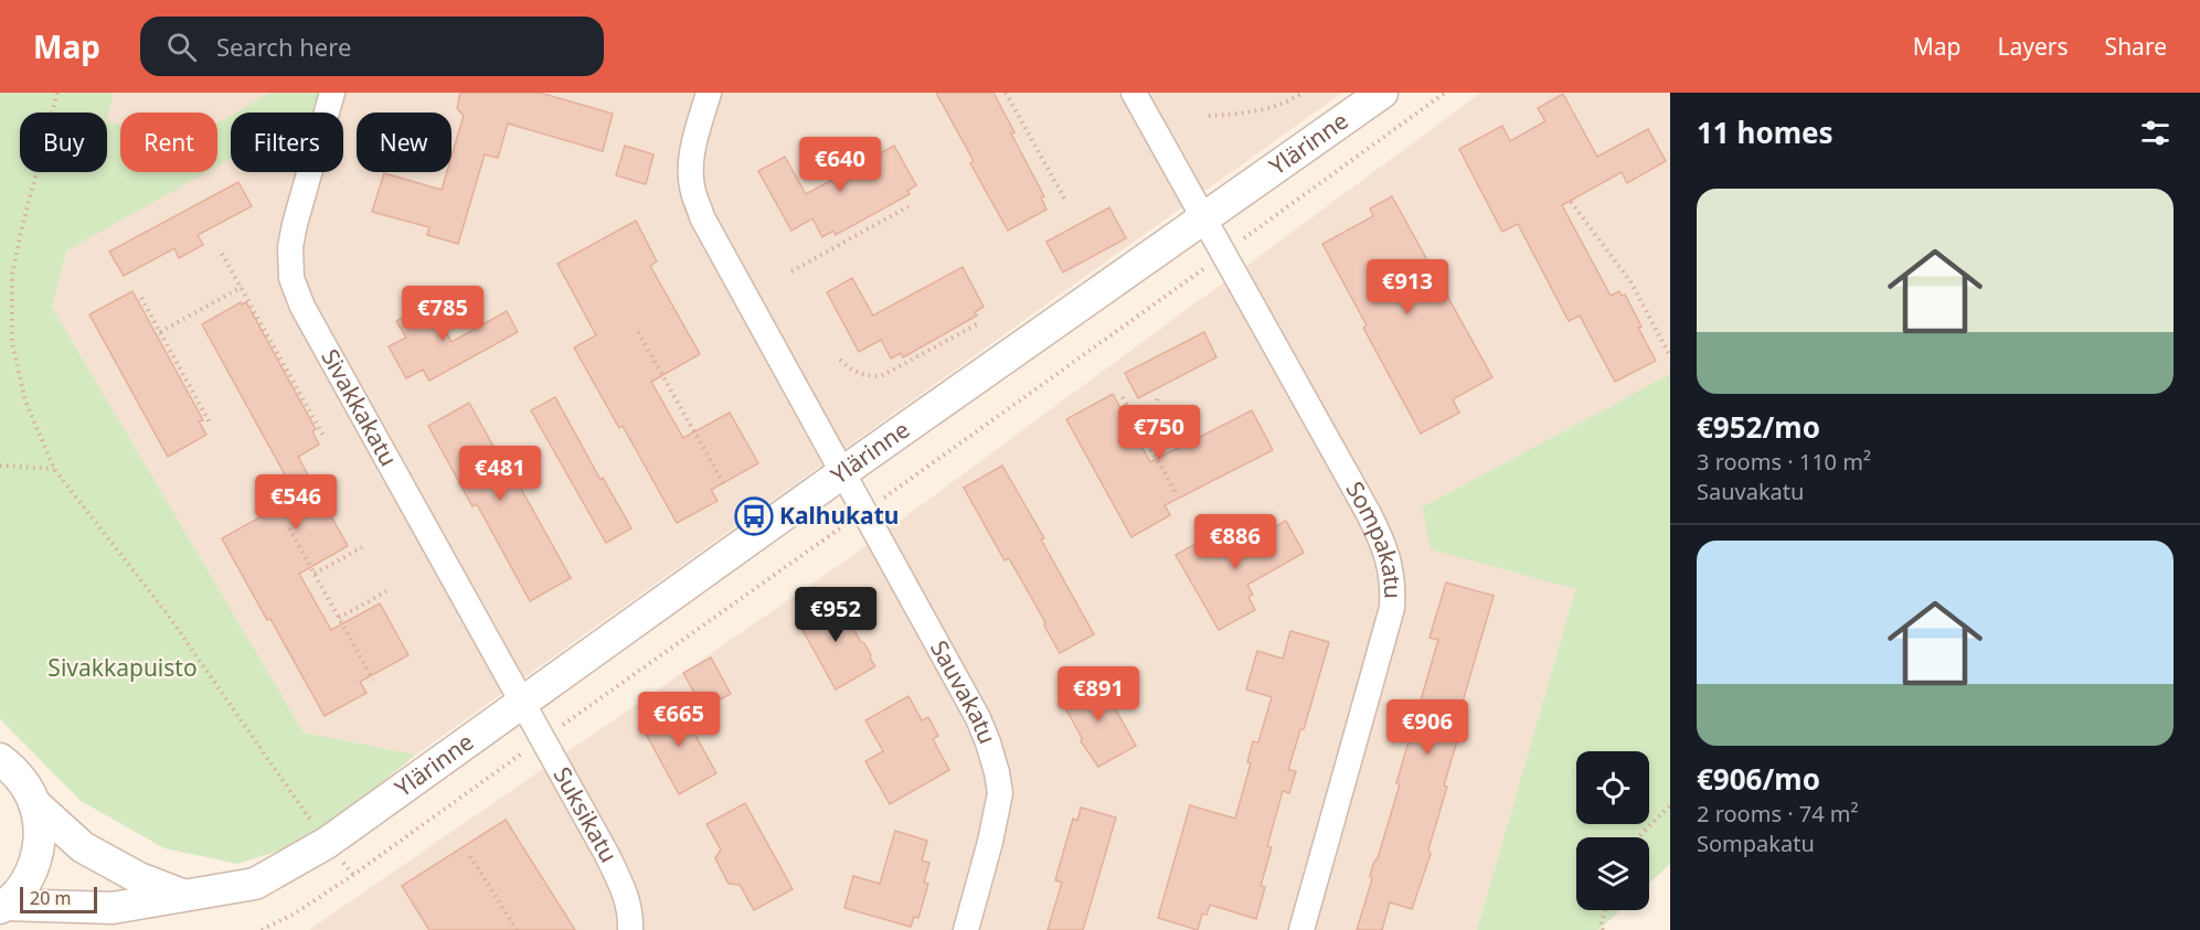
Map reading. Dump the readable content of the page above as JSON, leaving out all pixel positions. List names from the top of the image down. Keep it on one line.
{"streets":{"street":["Ylärinne","Sivakkakatu","Sompakatu","Sauvakatu","Suksikatu"]},"crossings":[["Ylärinne","Sivakkakatu"],["Ylärinne","Sompakatu"],["Ylärinne","Sauvakatu"],["Ylärinne","Suksikatu"],["Sivakkakatu","Suksikatu"]],"parks":["Sivakkapuisto"],"places":{"bus stop":["Kalhukatu"]},"scale_bar":"20 m","page":{"header":"Map","search":"Search here","nav":["Map","Layers","Share"],"heading":"11 homes","chip":["Buy","Rent","Filters","New"],"price":["€640","€913","€785","€750","€481","€546","€886","€952","€891","€665","€906"],"list":[{"name":"€952/mo","note":"3 rooms · 110 m² · Sauvakatu"},{"name":"€906/mo","note":"2 rooms · 74 m² · Sompakatu"}],"scale":"20 m"}}
